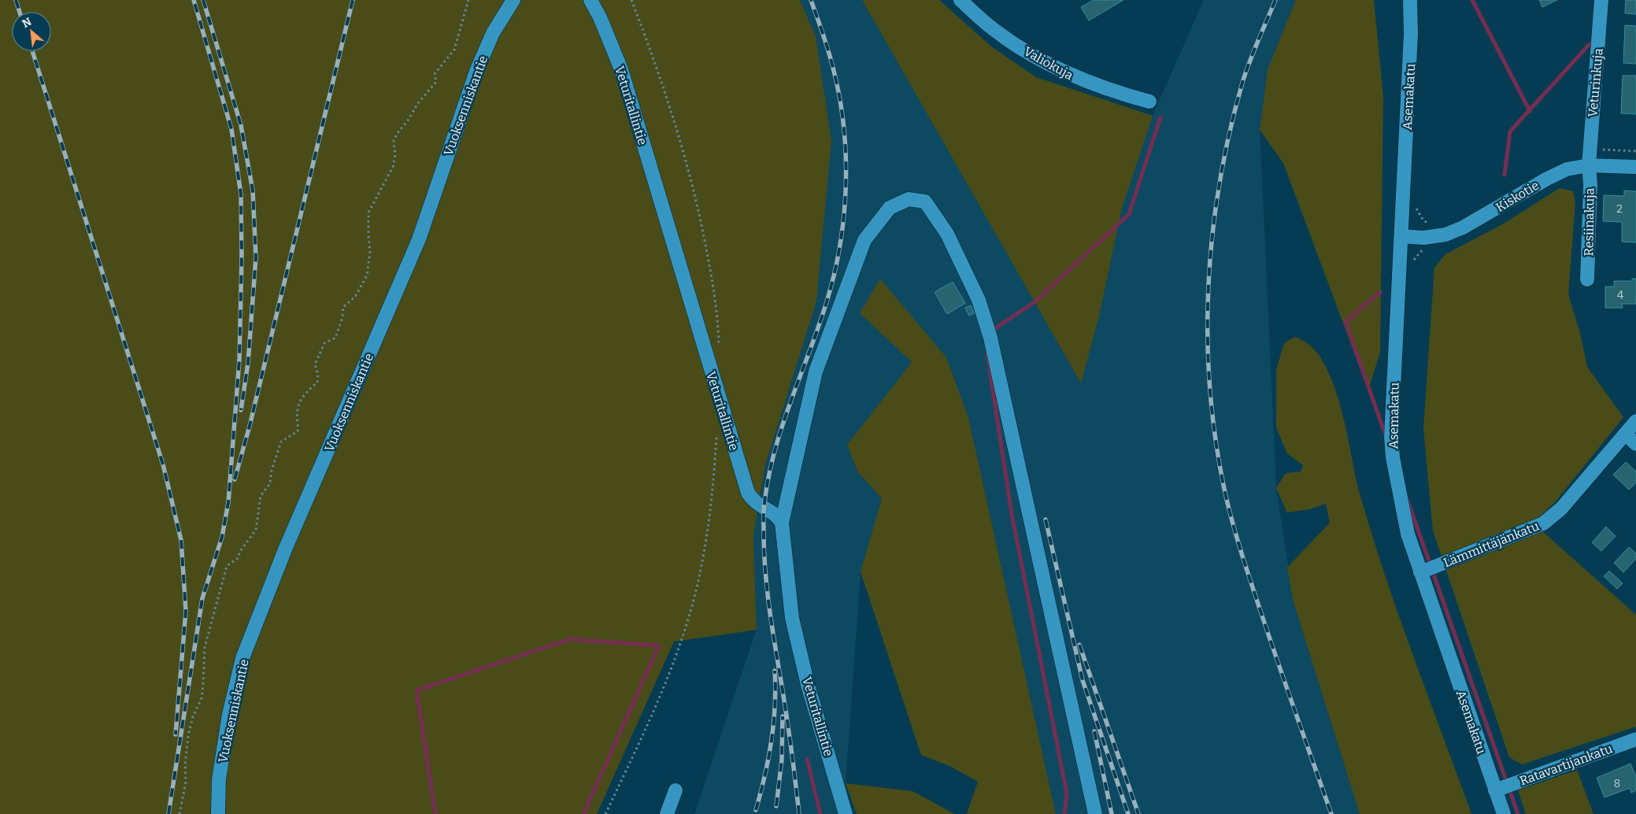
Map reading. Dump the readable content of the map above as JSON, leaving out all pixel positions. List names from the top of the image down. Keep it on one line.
{"streets":{"street":["Valiokuja","Veturinkuja","Asemakatu","Vuoksenniskantie","Veturitallintie","Kiskotie","Resiinakuja","Lämmittäjänkatu","Ratavartijankatu"]},"crossings":[["Veturinkuja","Kiskotie"],["Veturinkuja","Resiinakuja"],["Asemakatu","Kiskotie"],["Asemakatu","Lämmittäjänkatu"],["Asemakatu","Ratavartijankatu"],["Kiskotie","Resiinakuja"]],"house_numbers":["2","4","8"],"north":"top left"}
